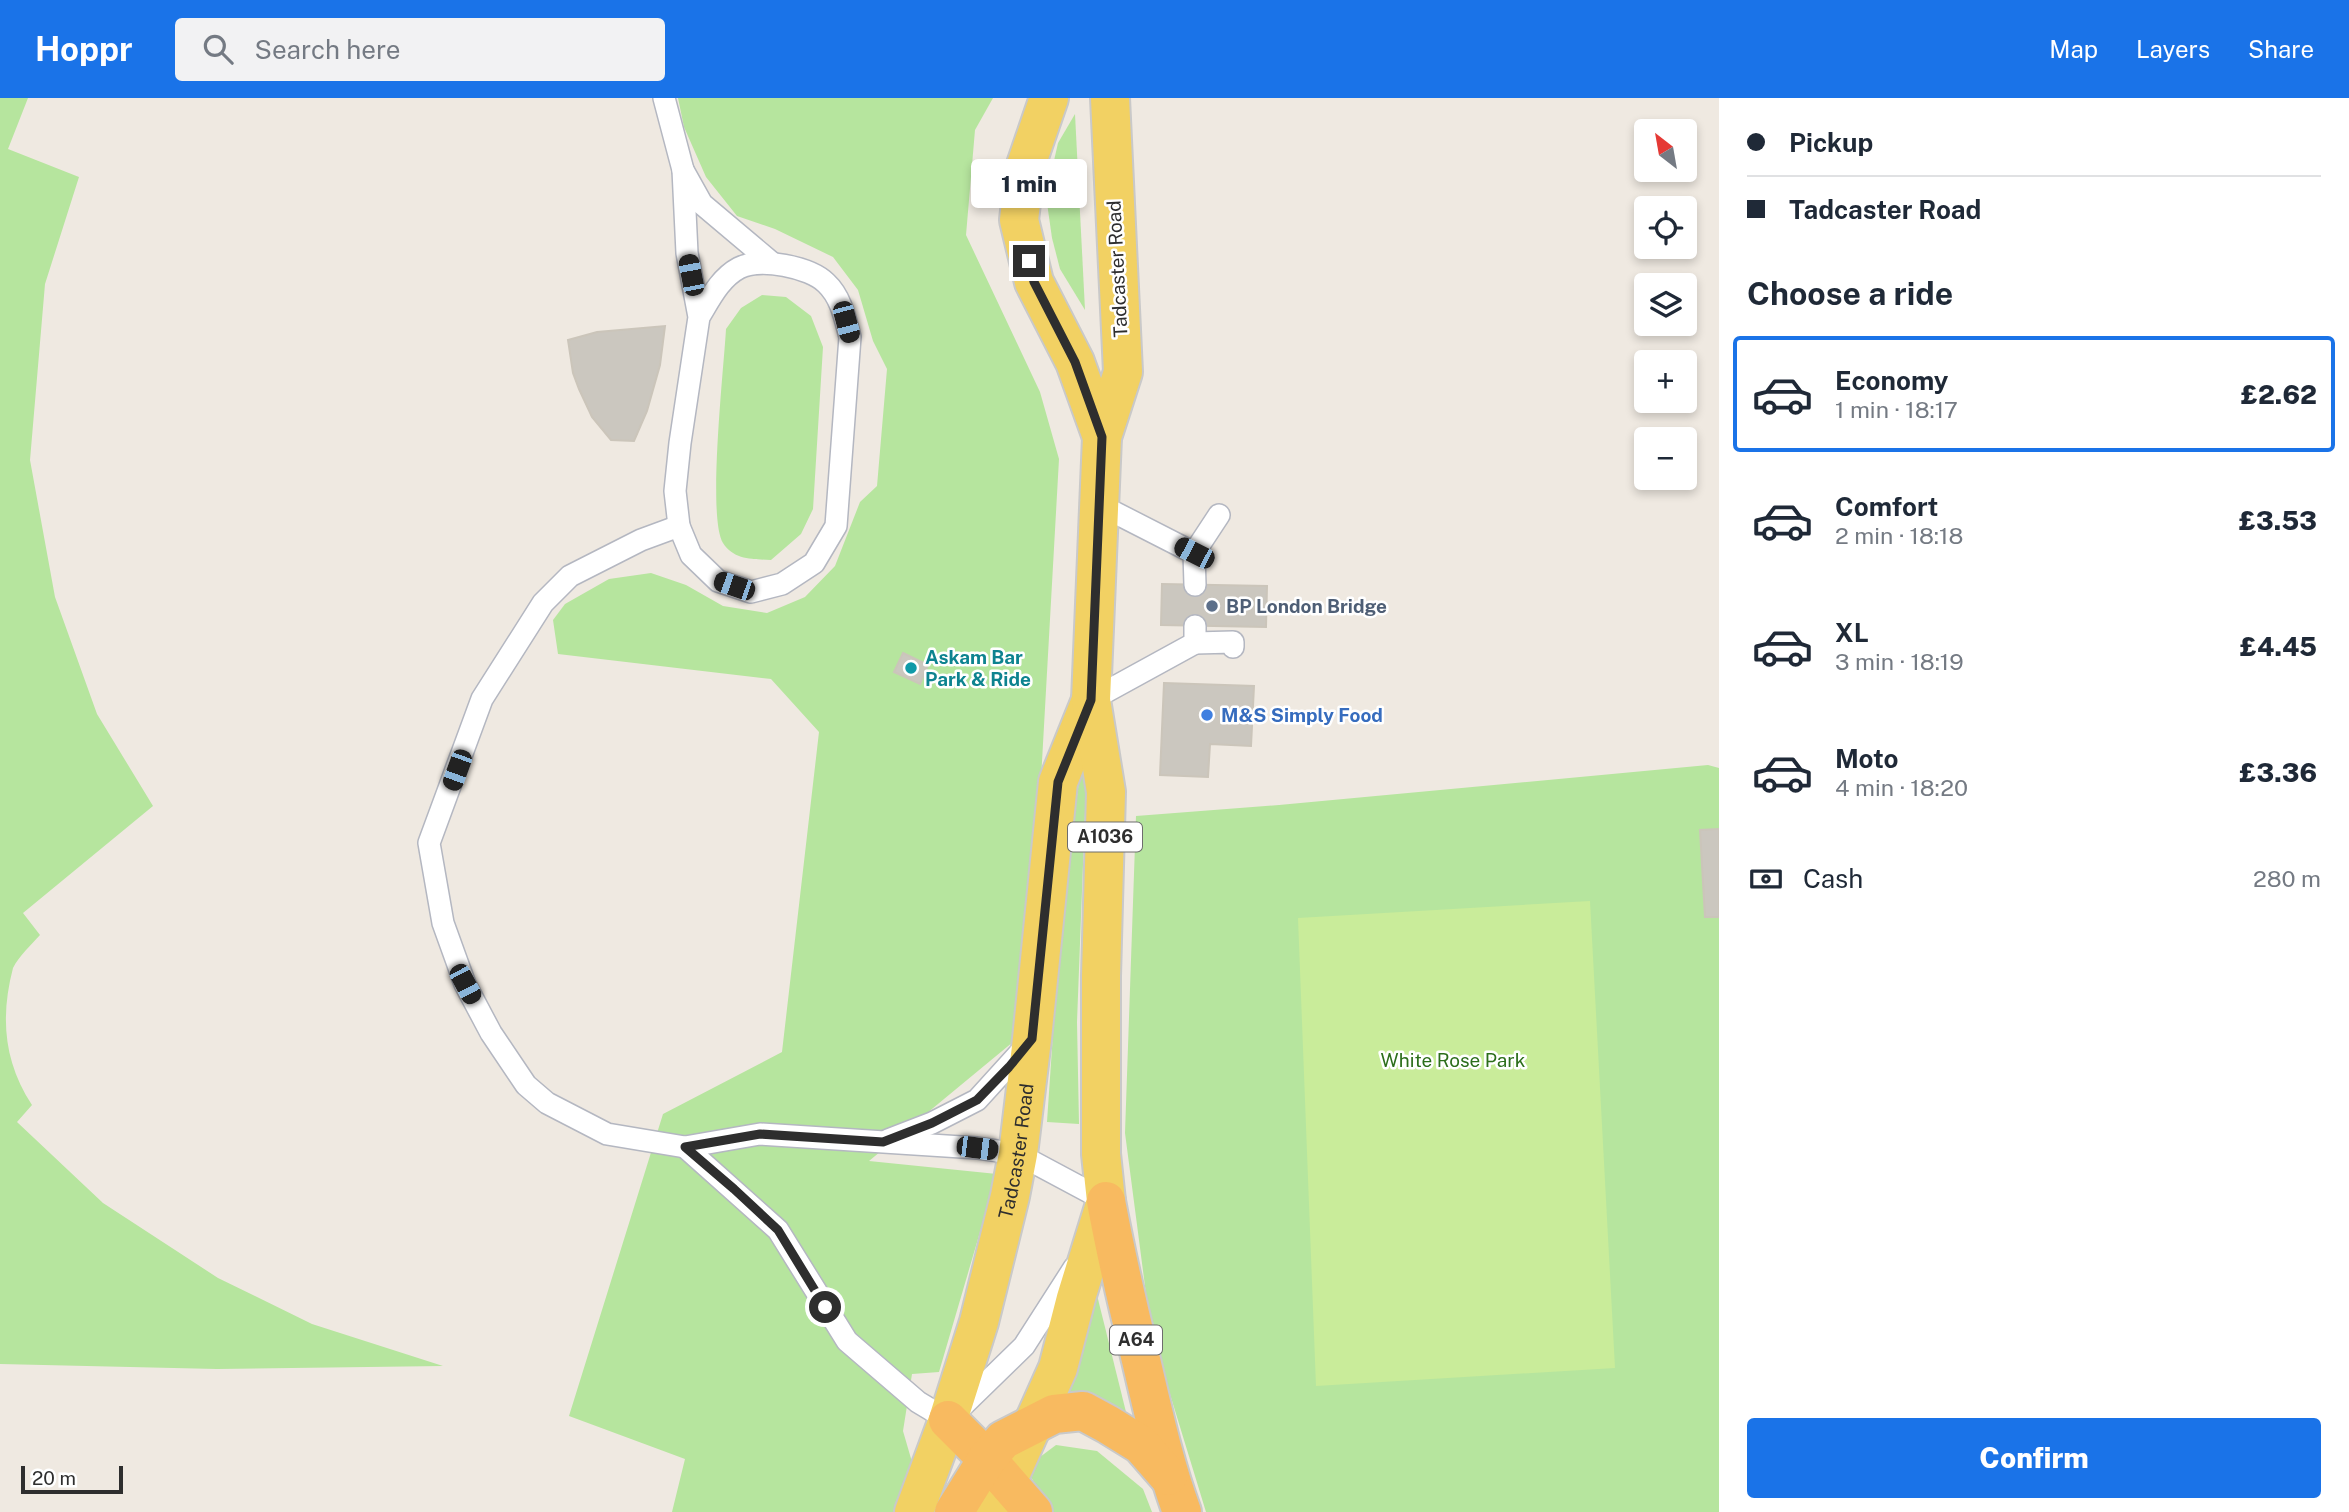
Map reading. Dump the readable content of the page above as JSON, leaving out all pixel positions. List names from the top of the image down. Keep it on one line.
{"streets":{"highway":["A64"],"main road":["Tadcaster Road","A1036"]},"crossings":[["Tadcaster Road","A64"]],"parks":["White Rose Park"],"places":["BP London Bridge","Askam Bar Park & Ride","M&S Simply Food"],"scale_bar":"20 m","north":"top left","page":{"header":"Hoppr","search":"Search here","nav":["Map","Layers","Share"],"banner":["Pickup","Tadcaster Road"],"map_buttons":["+","−"],"bubble":"1 min","heading":"Choose a ride","list":[{"name":"Economy","note":"1 min · 18:17","value":"£2.62"},{"name":"Comfort","note":"2 min · 18:18","value":"£3.53"},{"name":"XL","note":"3 min · 18:19","value":"£4.45"},{"name":"Moto","note":"4 min · 18:20","value":"£3.36"}],"pay":["Cash","280 m"],"buttons":"Confirm","scale":"20 m"}}
